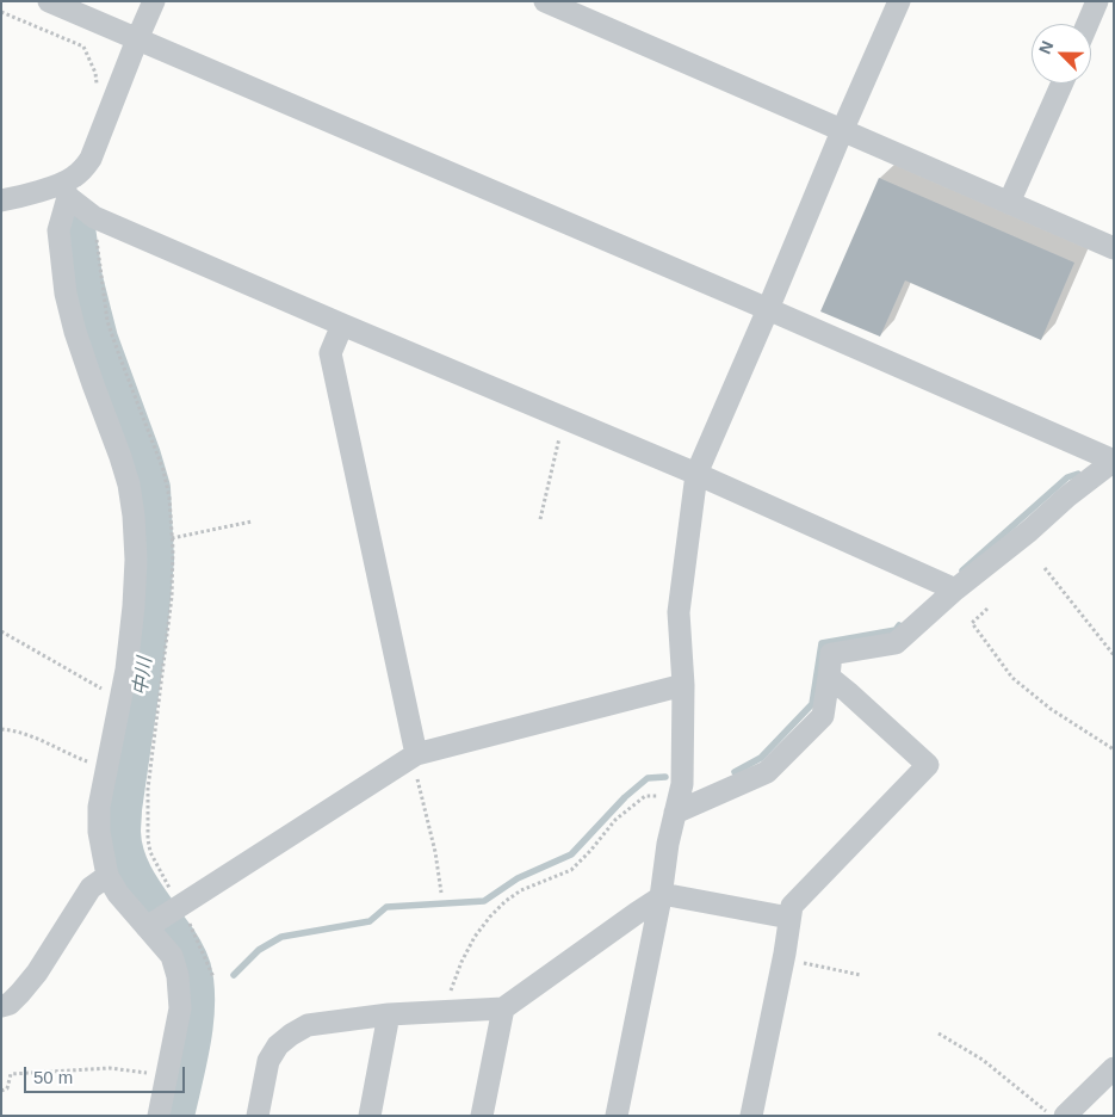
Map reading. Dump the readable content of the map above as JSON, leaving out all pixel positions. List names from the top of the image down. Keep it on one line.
{"water":["中川"],"scale_bar":"50 m","north":"top left"}
